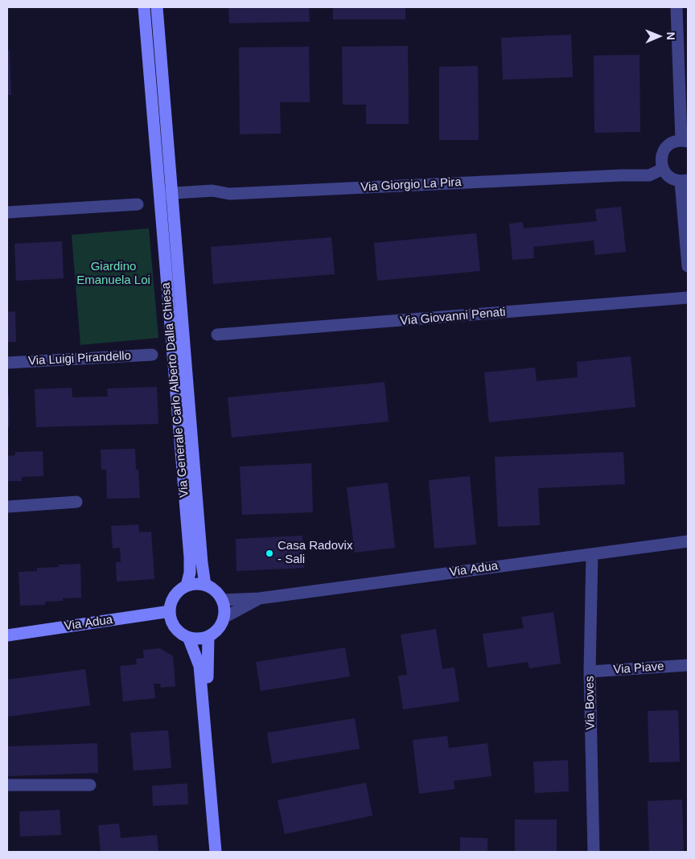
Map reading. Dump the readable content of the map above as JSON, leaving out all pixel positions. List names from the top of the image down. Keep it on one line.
{"streets":{"street":["Via Giorgio La Pira","Via Giovanni Penati","Via Luigi Pirandello","Via Generale Carlo Alberto Dalla Chiesa","Via Adua","Via Piave","Via Boves"]},"crossings":[["Via Giorgio La Pira","Via Generale Carlo Alberto Dalla Chiesa"],["Via Generale Carlo Alberto Dalla Chiesa","Via Adua"],["Via Adua","Via Boves"],["Via Piave","Via Boves"]],"parks":["Giardino Emanuela Loi"],"places":["Casa Radovix - Sali"],"north":"right"}
